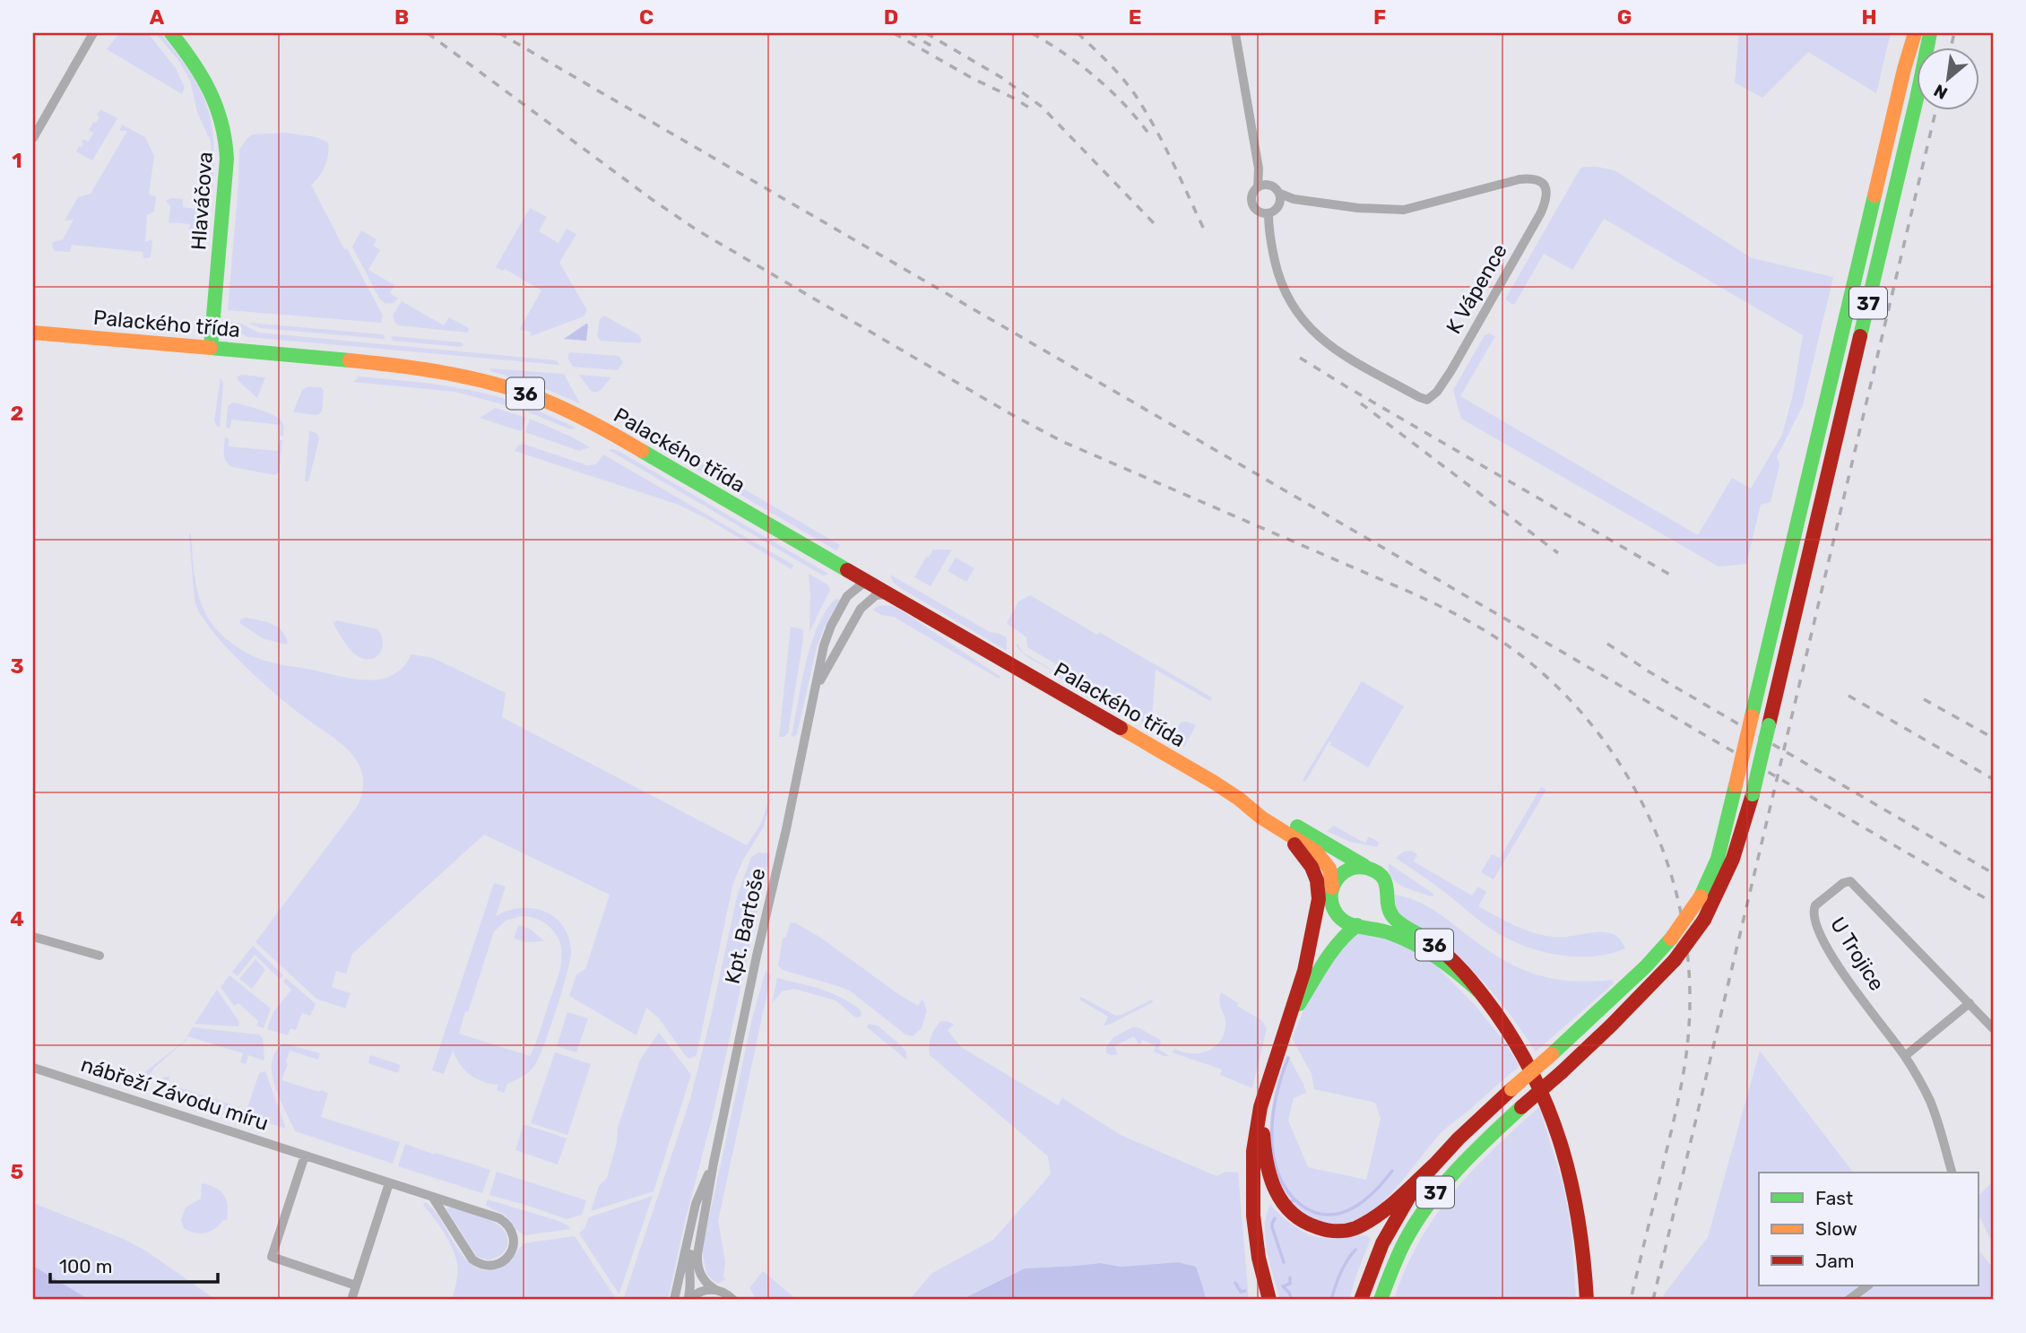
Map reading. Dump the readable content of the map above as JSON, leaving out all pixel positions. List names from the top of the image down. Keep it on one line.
{"streets":{"main road":["Hlaváčova","37","Palackého třída","36"],"street":["K Vápence","Kpt. Bartoše","U Trojice","nábřeží Závodu míru"]},"crossings":[["Hlaváčova","Palackého třída"],["Palackého třída","36"],["Palackého třída","Kpt. Bartoše"]],"legend":["Fast","Slow","Jam"],"scale_bar":"100 m","north":"bottom left","grid":{"columns":["A","B","C","D","E","F","G","H"],"rows":["1","2","3","4","5"]}}
